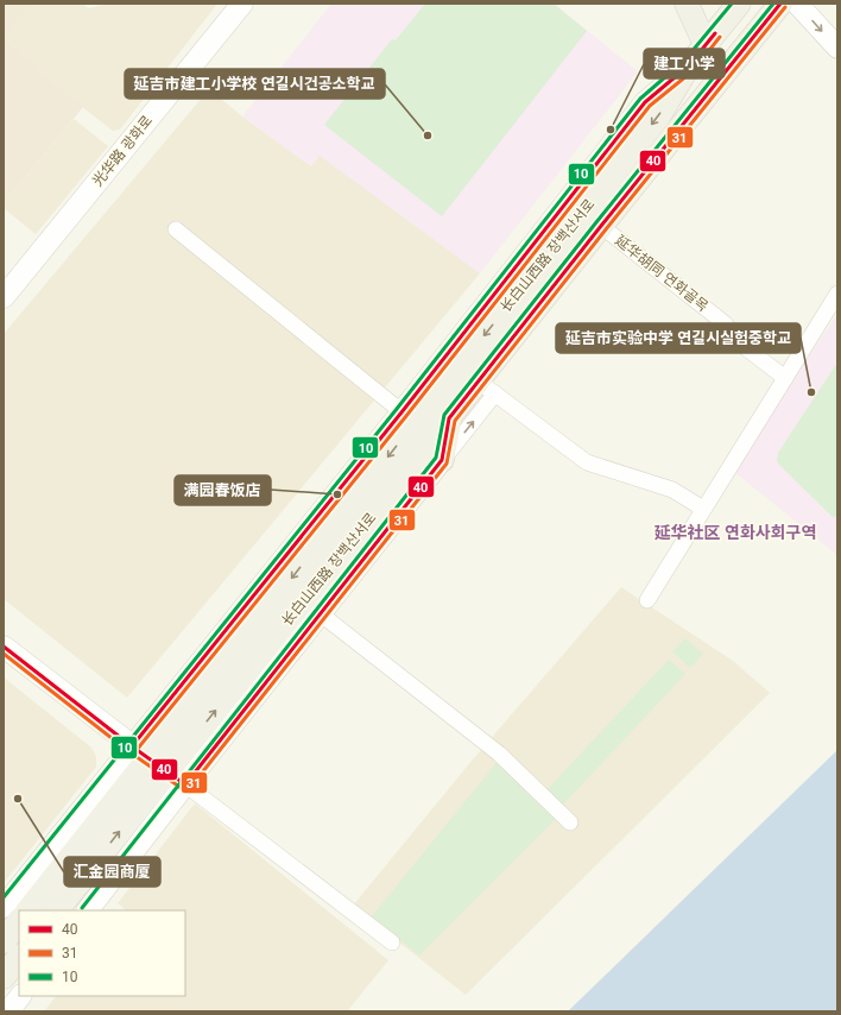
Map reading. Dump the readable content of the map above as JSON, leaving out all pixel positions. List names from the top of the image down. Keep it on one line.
{"streets":{"main road":["长白山西路 장백산서로"],"street":["光华路 광화로","延华胡同 연화골목"]},"crossings":[["长白山西路 장백산서로","延华胡同 연화골목"]],"districts":["延华社区 연화사회구역"],"places":["建工小学","延吉市建工小学校 연길시건공소학교","延吉市实验中学 연길시실험중학교","满园春饭店","汇金园商厦"],"lines":["transit line 40","transit line 10","transit line 31"],"legend":["40","31","10"]}
